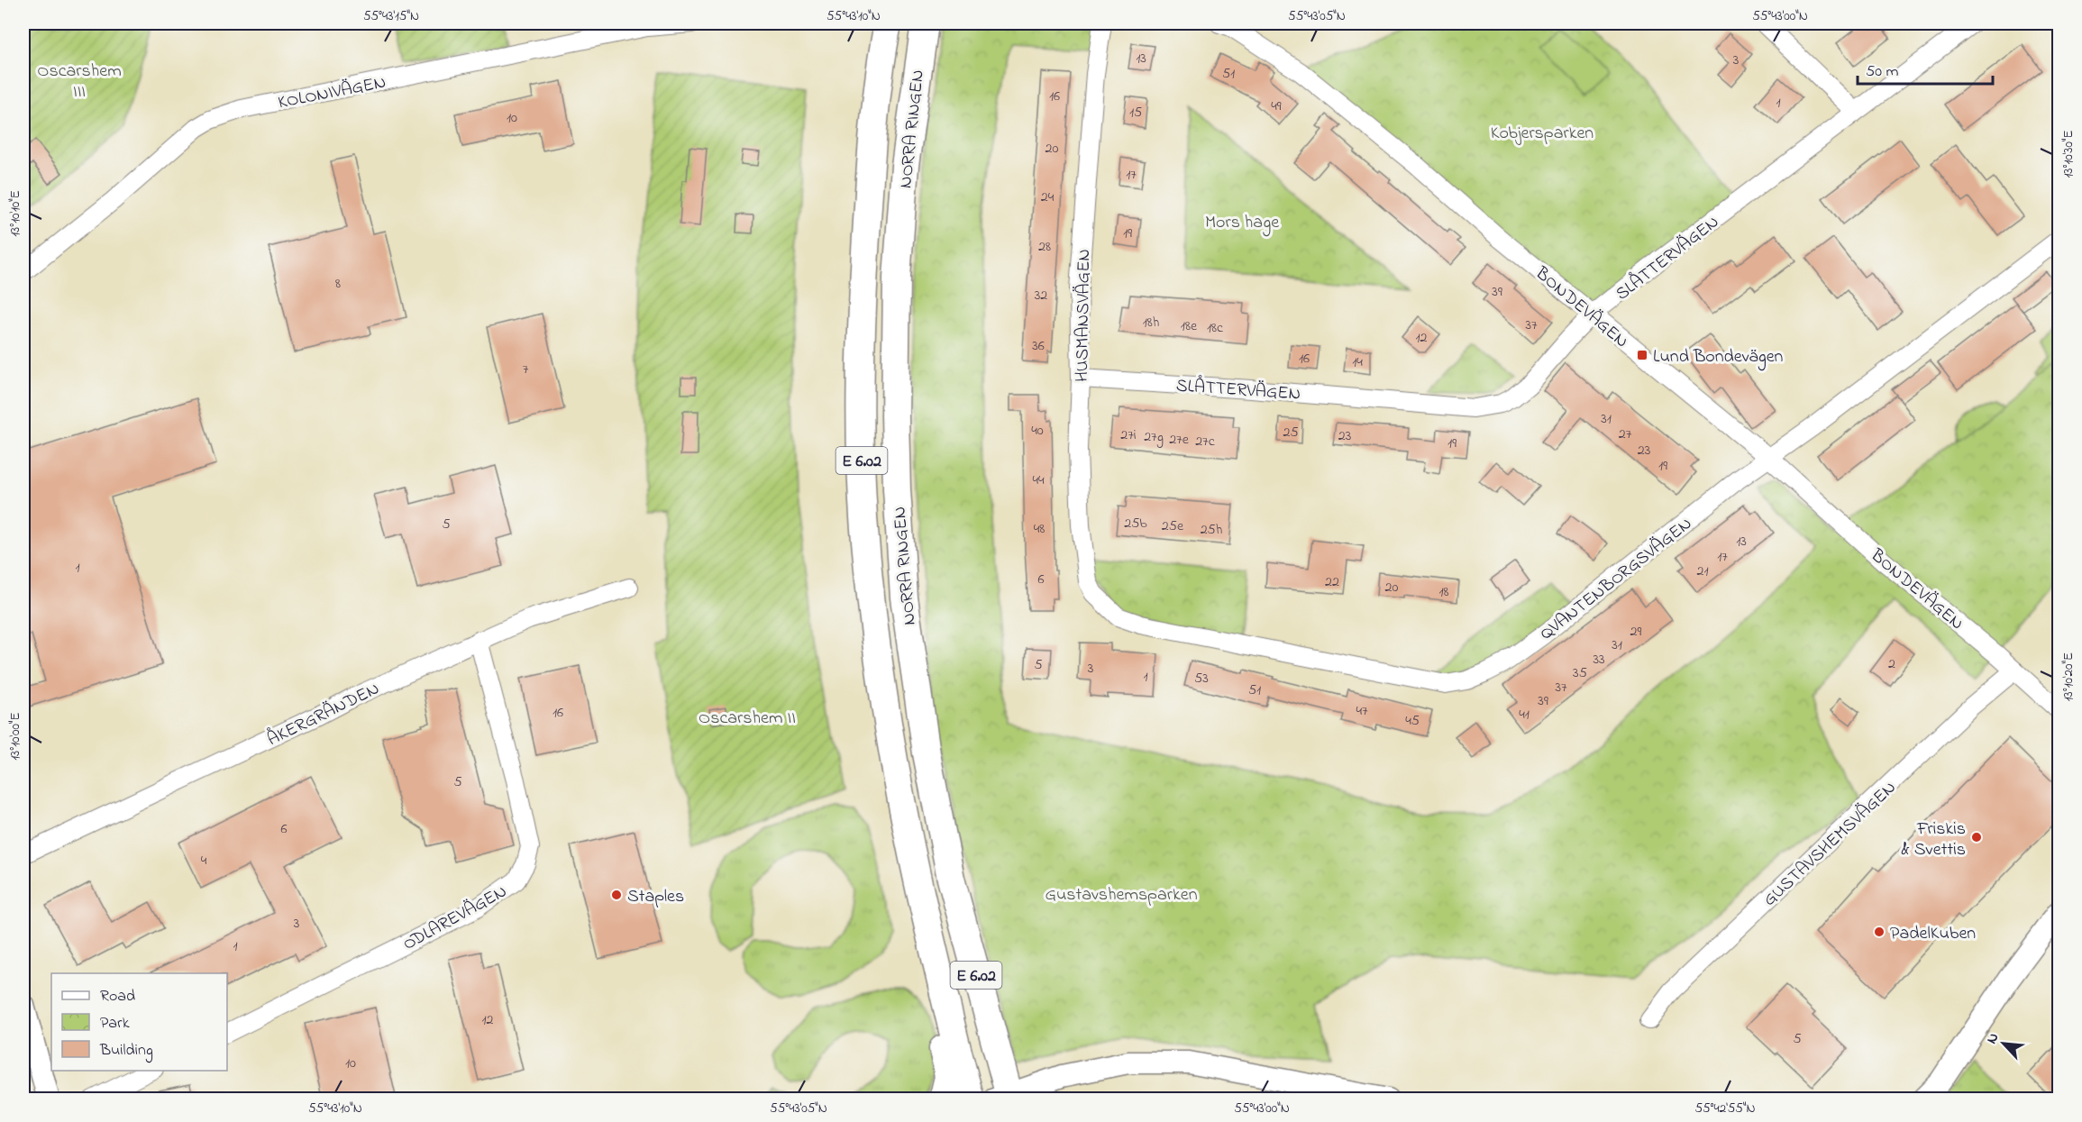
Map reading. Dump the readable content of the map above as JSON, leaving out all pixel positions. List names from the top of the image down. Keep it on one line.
{"streets":{"main road":["NORRA RINGEN","E 6.02"],"street":["KOLONIVÄGEN","SLÅTTERVÄGEN","BONDEVÄGEN","HUSMANSVÄGEN","QVANTENBORGSVÄGEN","ÅKERGRÄNDEN","GUSTAVSHEMSVÄGEN","ODLAREVÄGEN"]},"crossings":[["SLÅTTERVÄGEN","BONDEVÄGEN"],["SLÅTTERVÄGEN","HUSMANSVÄGEN"],["BONDEVÄGEN","QVANTENBORGSVÄGEN"],["BONDEVÄGEN","GUSTAVSHEMSVÄGEN"],["HUSMANSVÄGEN","QVANTENBORGSVÄGEN"],["ÅKERGRÄNDEN","ODLAREVÄGEN"]],"parks":["Oscarshem III","Kobjersparken","Mors hage","Oscarshem II","Gustavshemsparken"],"places":{"transit":["Lund Bondevägen"],"other":["Friskis & Svettis","Staples","PadelKuben"]},"house_numbers":["13","3","51","16","1","49","15","10","20","17","24","19","28","8","39","32","18h","37","18e","18c","12","36","16","14","7","31","40","25","27","27i","23","27g","27e","27c","19","23","19","44","25b","5","25e","48","25h","13","17","1","21","6","22","20","18","29","31","33","2","5","3","35","1","53","37","51","39","47","16","41","45","5","6","4","3","1","12","5","10"],"legend":["Road","Park","Building"],"scale_bar":"50 m","north":"top left","coordinates":["55°43'15\"N","55°43'10\"N","55°43'05\"N","55°43'00\"N","13°10'30\"E","13°10'10\"E","13°10'20\"E","13°10'00\"E","55°42'55\"N"]}
